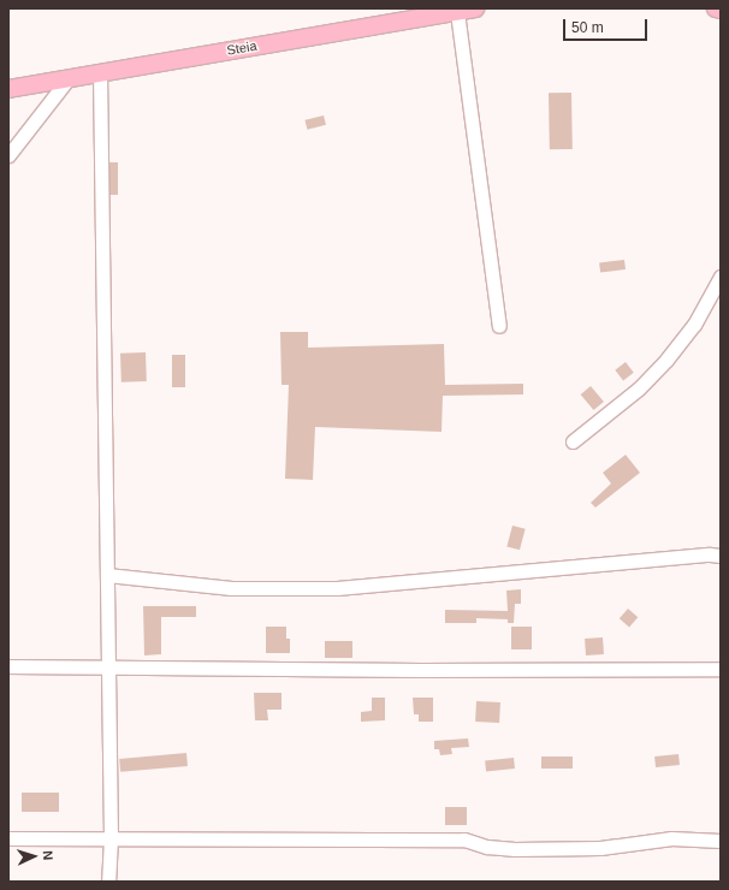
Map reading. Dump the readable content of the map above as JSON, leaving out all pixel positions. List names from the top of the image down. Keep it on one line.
{"streets":{"main road":["Steia"]},"scale_bar":"50 m","north":"right"}
